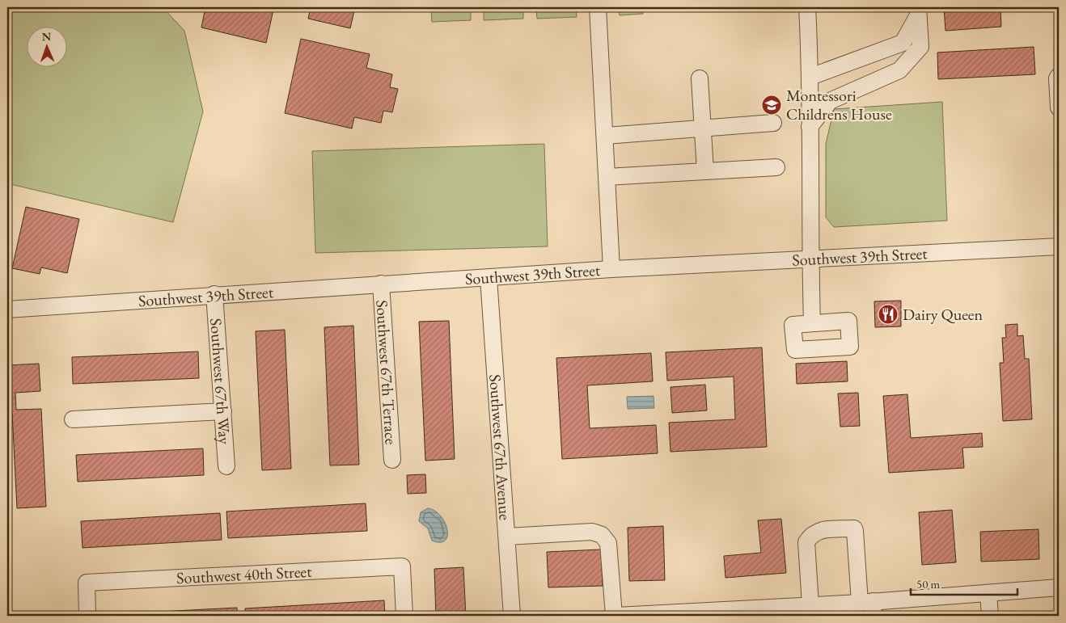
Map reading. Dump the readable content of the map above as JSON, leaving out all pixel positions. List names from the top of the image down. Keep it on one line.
{"streets":{"street":["Southwest 39th Street","Southwest 67th Terrace","Southwest 67th Way","Southwest 67th Avenue","Southwest 40th Street"]},"crossings":[["Southwest 39th Street","Southwest 67th Terrace"],["Southwest 39th Street","Southwest 67th Way"],["Southwest 39th Street","Southwest 67th Avenue"]],"places":{"school or university":["Montessori Childrens House"],"restaurant":["Dairy Queen"]},"scale_bar":"50 m","north":"top"}
